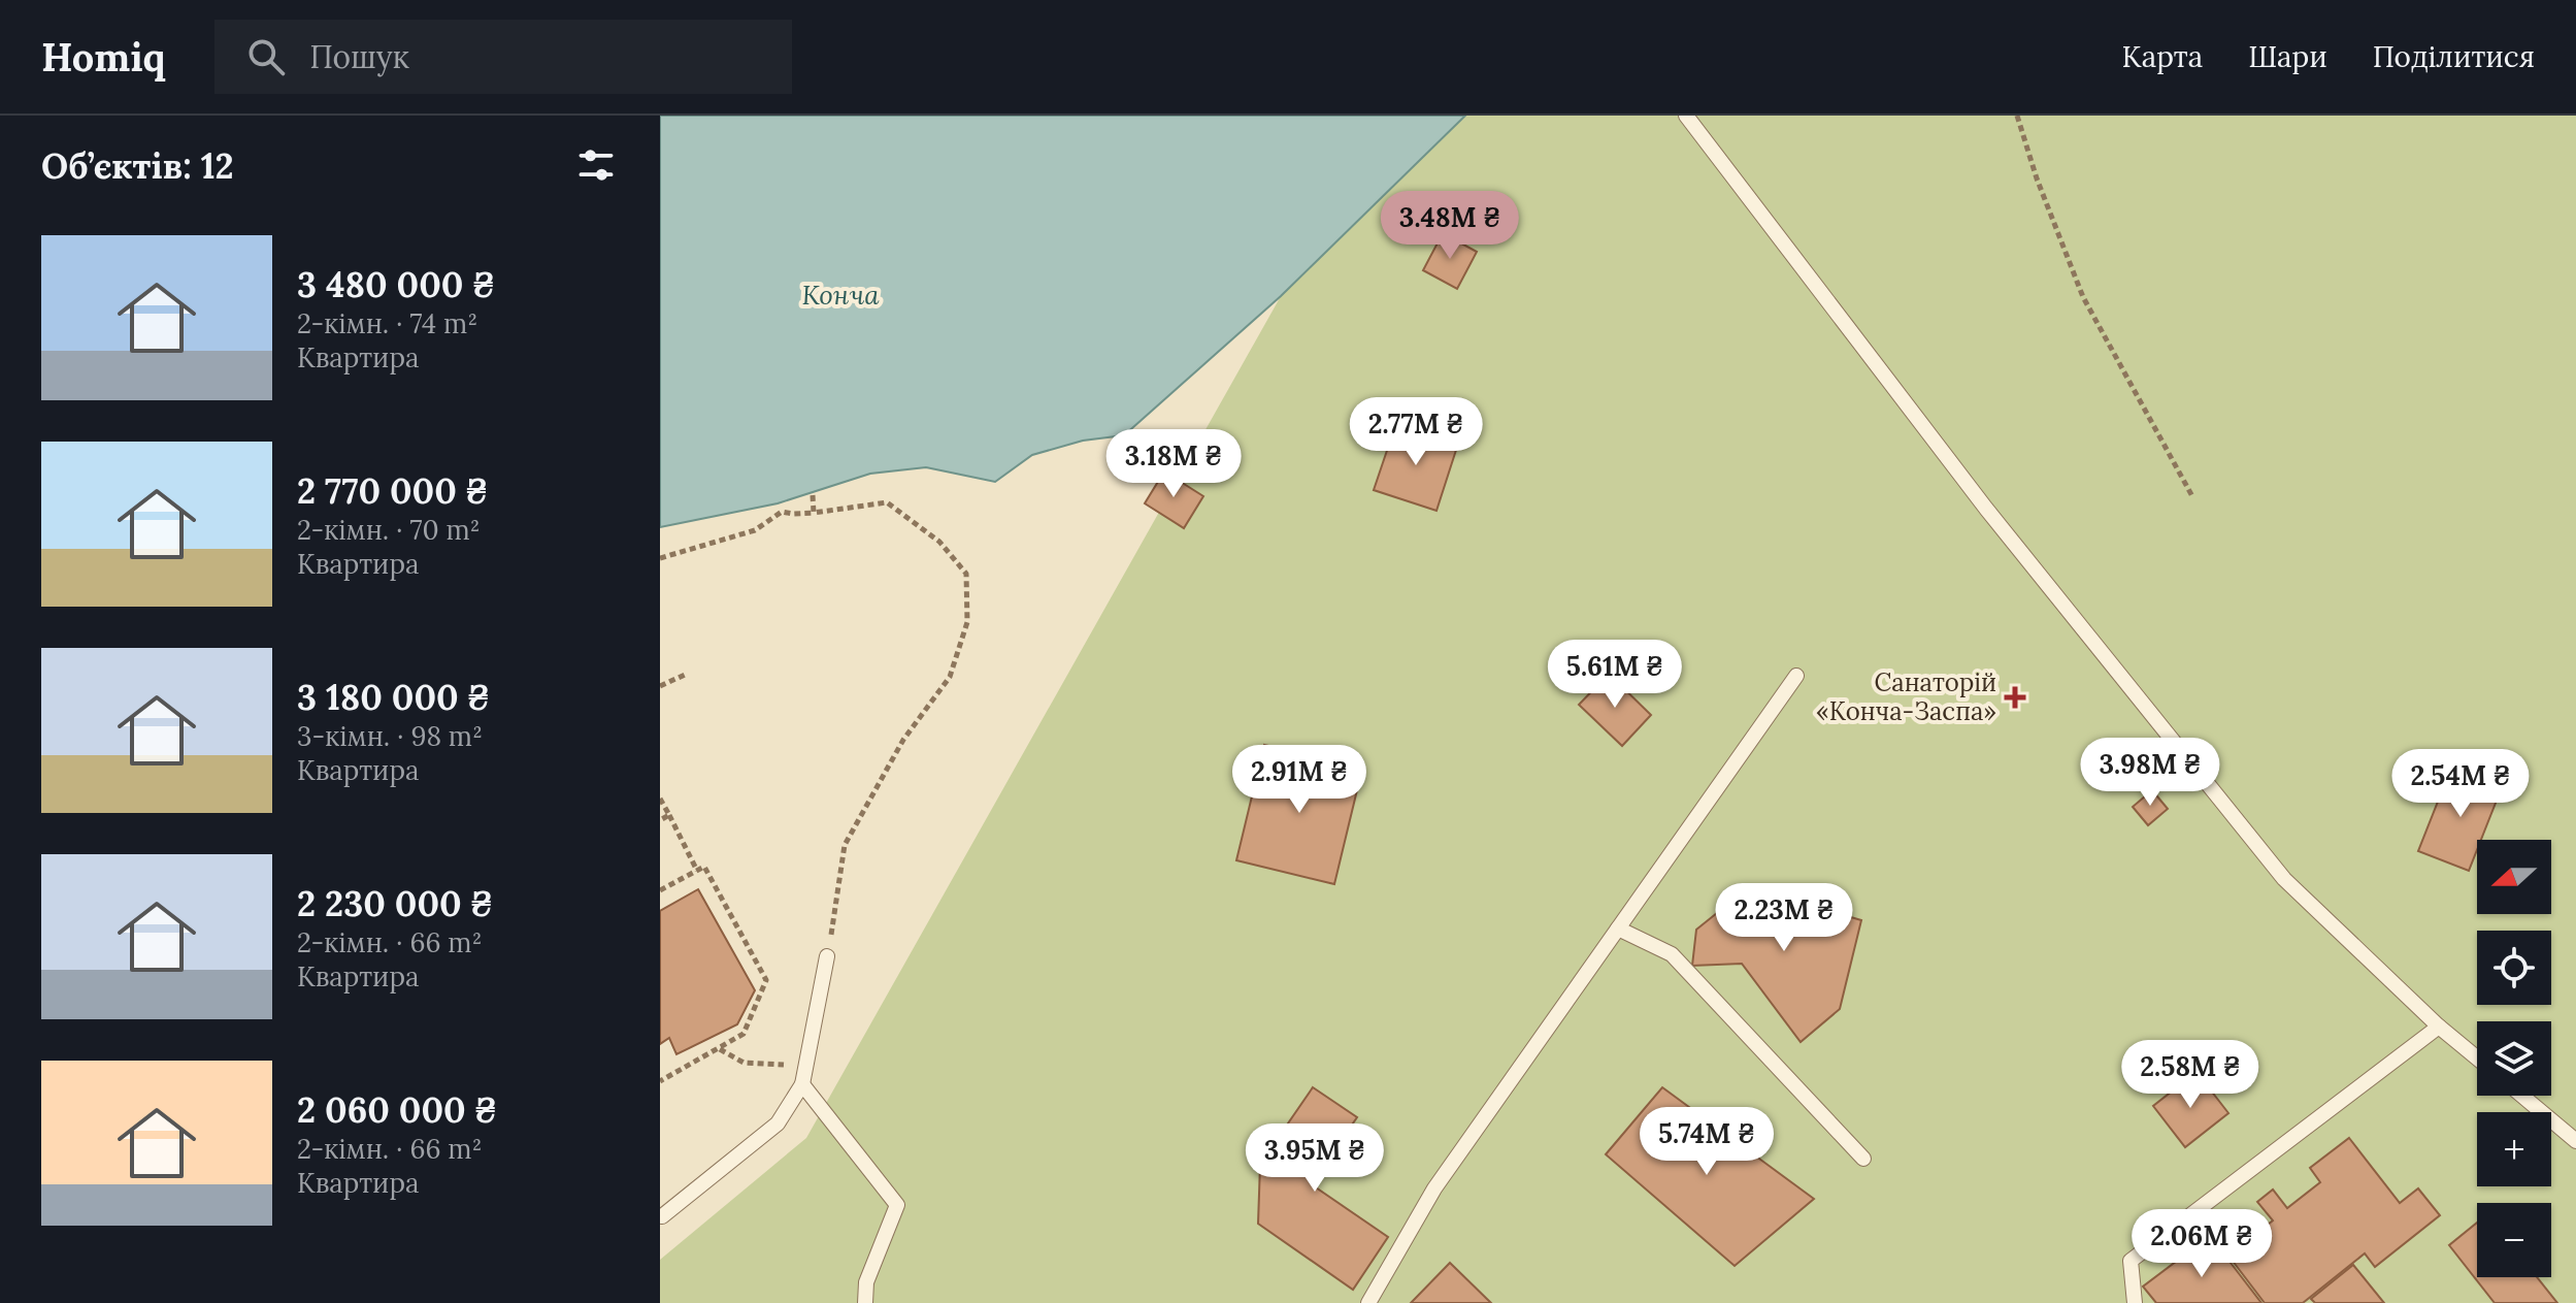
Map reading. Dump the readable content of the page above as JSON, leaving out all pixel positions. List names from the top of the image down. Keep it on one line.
{"water":["Конча"],"places":{"health":["Санаторій «Конча-Заспа»"]},"north":"left","page":{"header":"Homiq","search":"Пошук","nav":["Карта","Шари","Поділитися"],"heading":"Об’єктів: 12","price":["3.48M ₴","2.77M ₴","3.18M ₴","5.61M ₴","3.98M ₴","2.91M ₴","2.54M ₴","2.23M ₴","2.58M ₴","5.74M ₴","3.95M ₴","2.06M ₴"],"list":[{"name":"3 480 000 ₴","note":"2-кімн. · 74 m² · Квартира"},{"name":"2 770 000 ₴","note":"2-кімн. · 70 m² · Квартира"},{"name":"3 180 000 ₴","note":"3-кімн. · 98 m² · Квартира"},{"name":"2 230 000 ₴","note":"2-кімн. · 66 m² · Квартира"},{"name":"2 060 000 ₴","note":"2-кімн. · 66 m² · Квартира"}],"map_buttons":["+","−"]}}
